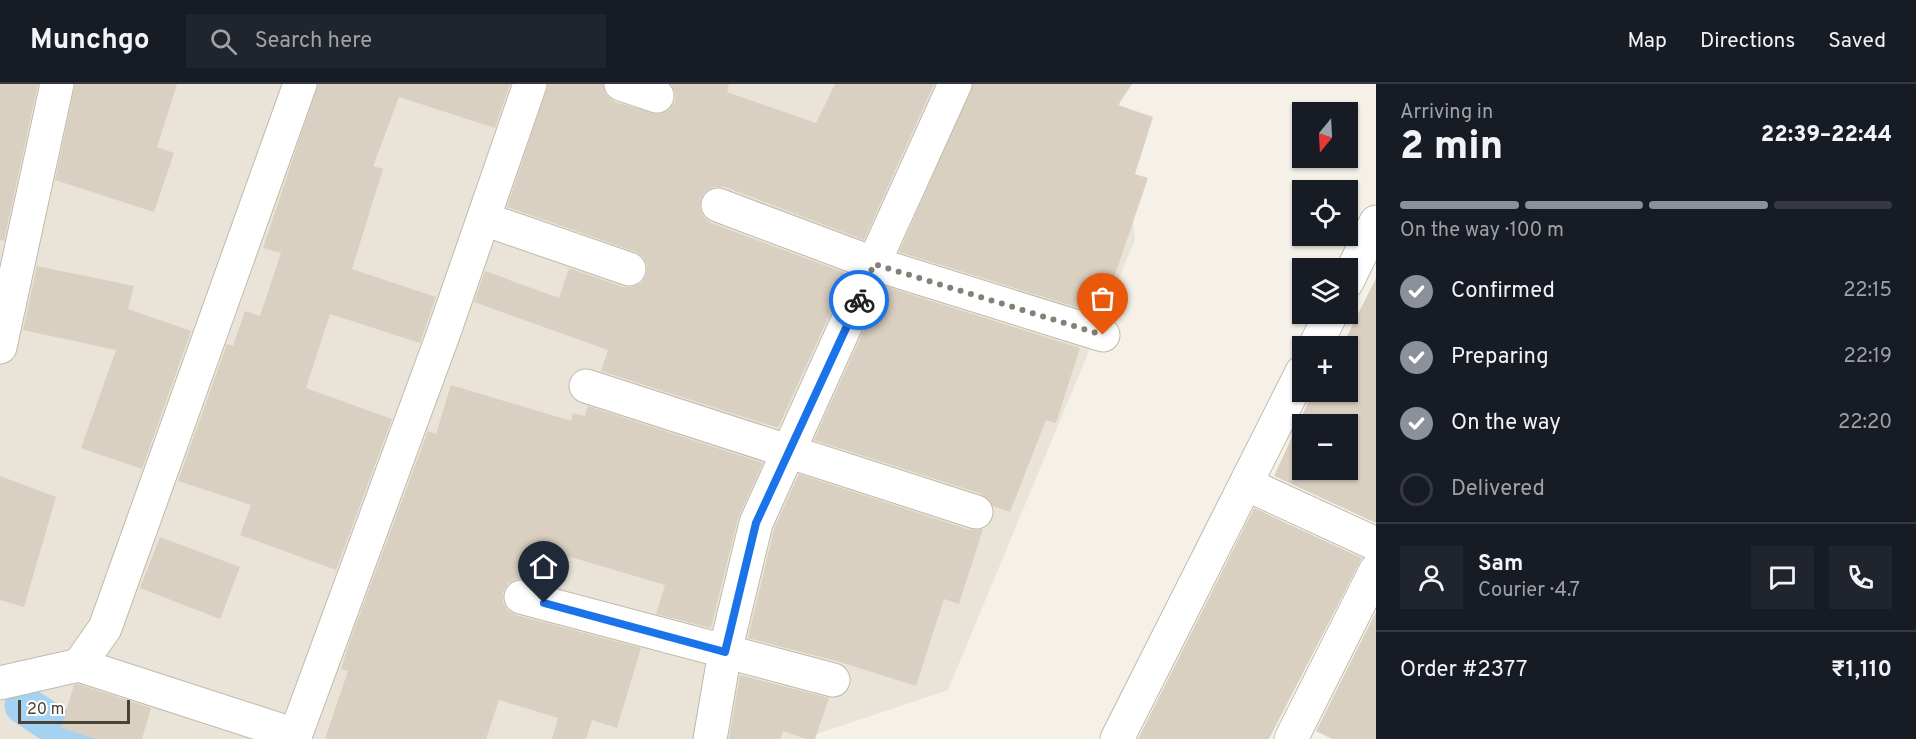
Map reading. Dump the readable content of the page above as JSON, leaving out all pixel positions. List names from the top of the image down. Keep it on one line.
{"scale_bar":"20 m","north":"bottom","page":{"header":"Munchgo","search":"Search here","nav":["Map","Directions","Saved"],"heading":["2 min","Arriving in","22:39–22:44"],"panel":["Sam","Courier · 4.7","Order #2377","₹1,110"],"map_buttons":["+","−"],"bar":"On the way · 100 m","list":[["Confirmed","22:15"],["Preparing","22:19"],["On the way","22:20"],"Delivered"],"scale":"20 m"}}
